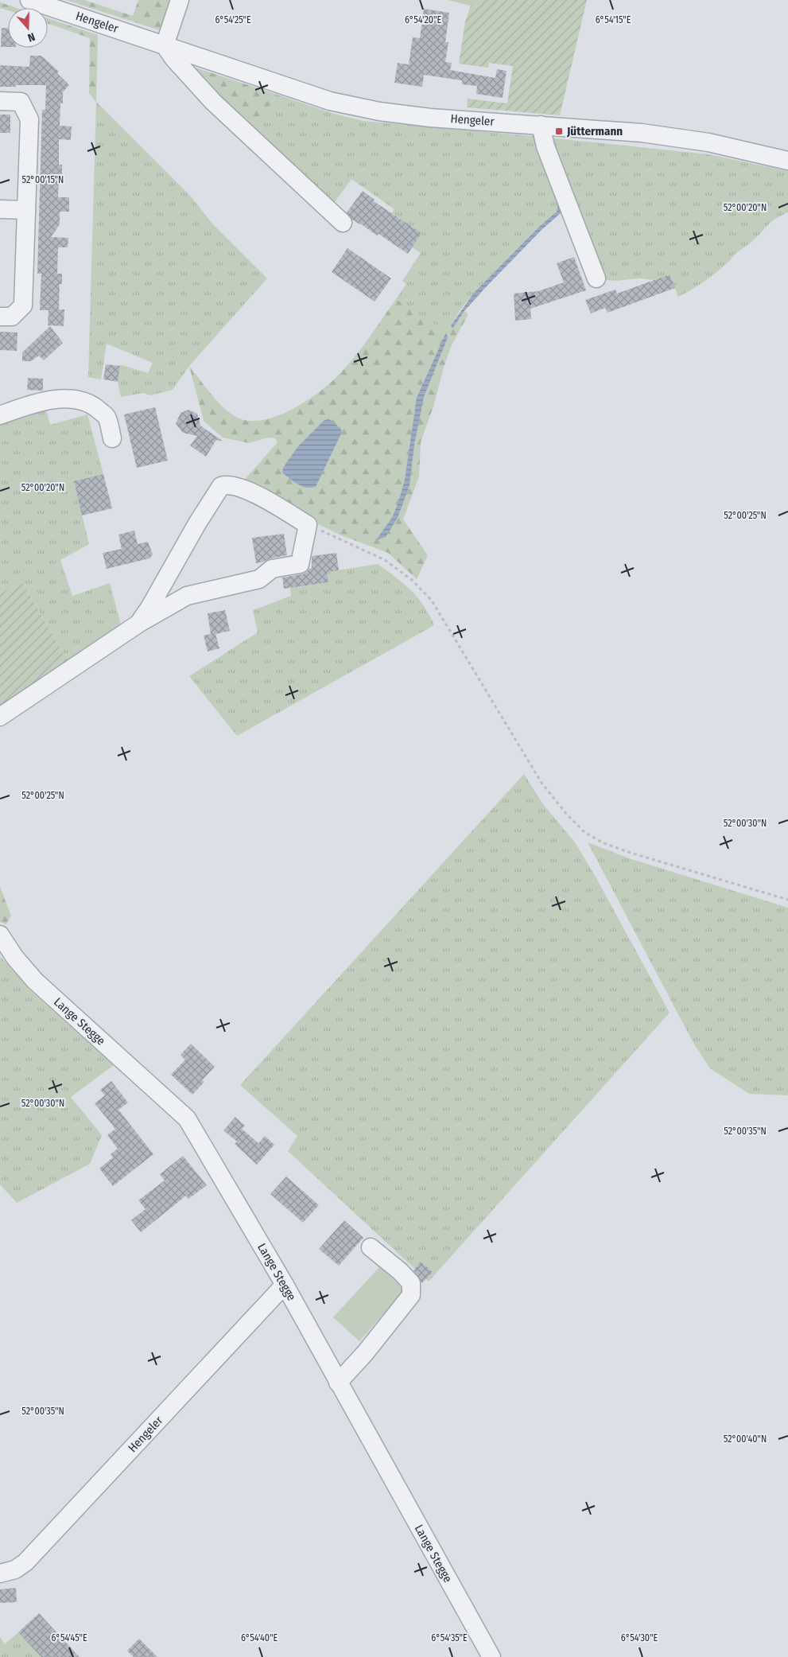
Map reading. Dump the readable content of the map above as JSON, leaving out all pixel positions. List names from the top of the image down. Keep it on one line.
{"streets":{"street":["Hengeler","Lange Stegge"]},"crossings":[["Hengeler","Lange Stegge"]],"places":{"transit":["Jüttermann"]},"north":"bottom","coordinates":["6°54'25\"E","6°54'20\"E","6°54'15\"E","52°00'15\"N","52°00'20\"N","52°00'25\"N","52°00'30\"N","52°00'35\"N","52°00'40\"N","6°54'45\"E","6°54'40\"E","6°54'35\"E","6°54'30\"E"]}
